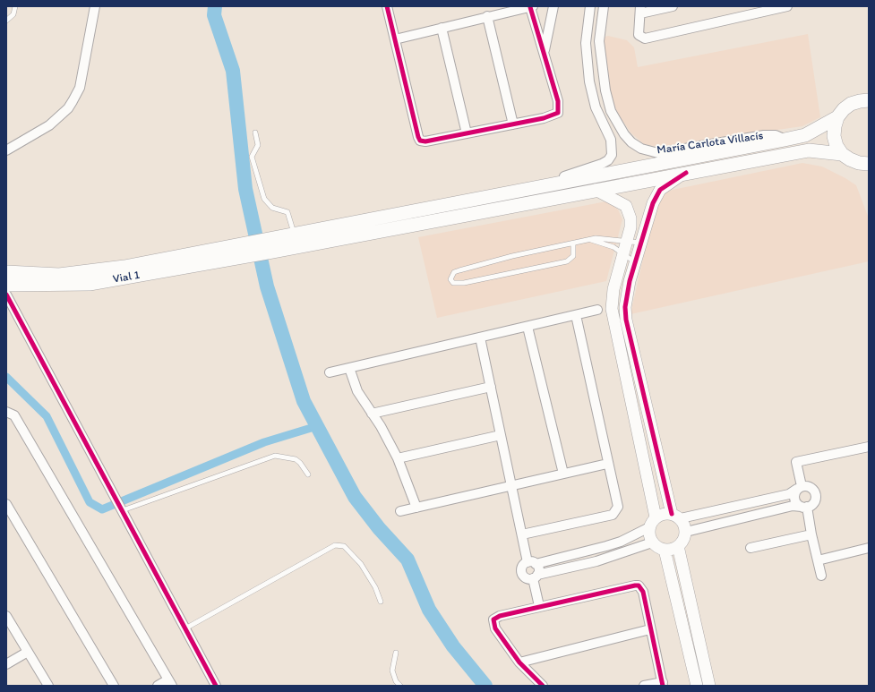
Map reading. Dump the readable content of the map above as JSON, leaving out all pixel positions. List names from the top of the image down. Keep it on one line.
{"streets":{"main road":["Vial 1"],"street":["María Carlota Villacís"]}}
